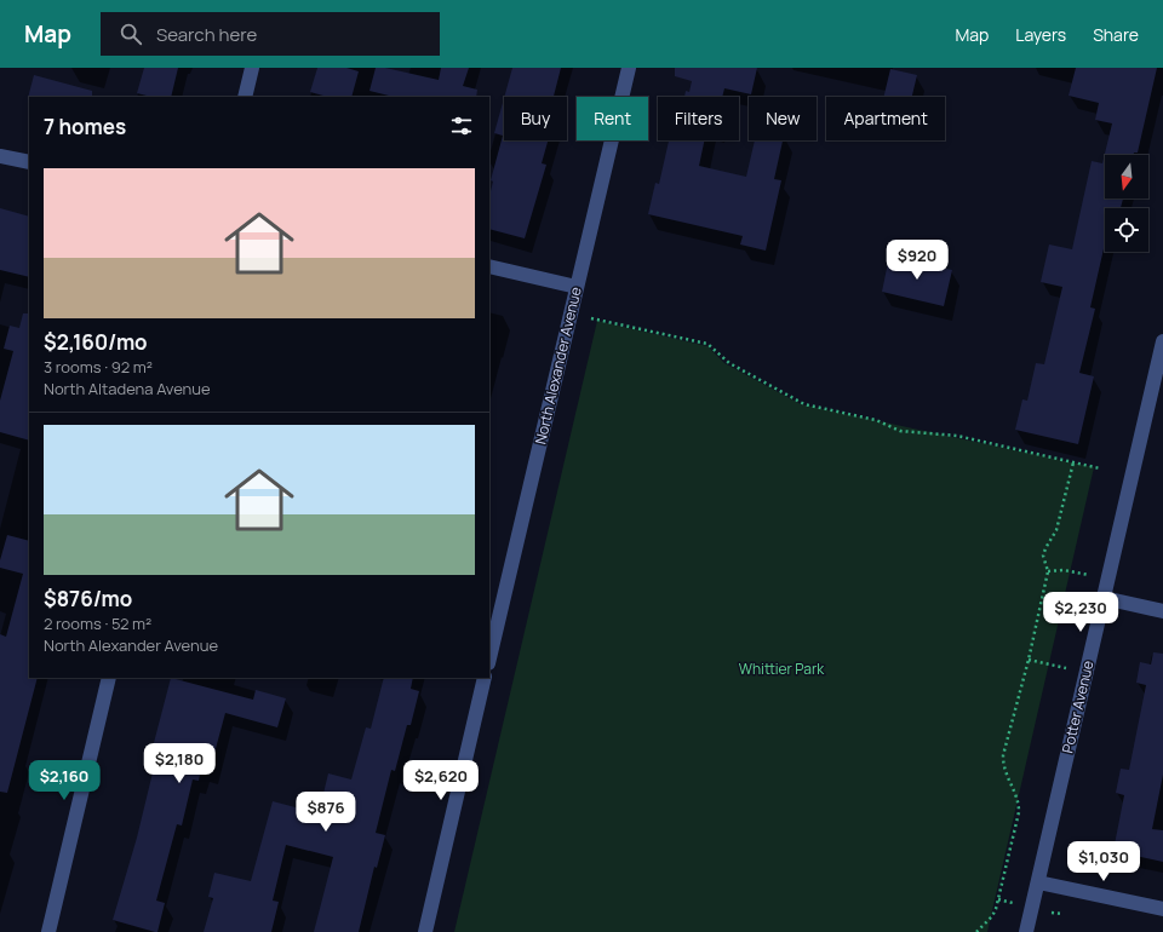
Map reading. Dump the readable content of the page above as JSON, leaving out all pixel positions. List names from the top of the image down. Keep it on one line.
{"streets":{"street":["North Alexander Avenue","Potter Avenue"]},"parks":["Whittier Park"],"north":"bottom","page":{"header":"Map","search":"Search here","nav":["Map","Layers","Share"],"chip":["Buy","Rent","Filters","New","Apartment"],"heading":"7 homes","list":[{"name":"$2,160/mo","note":"3 rooms · 92 m² · North Altadena Avenue"},{"name":"$876/mo","note":"2 rooms · 52 m² · North Alexander Avenue"}],"price":["$920","$2,230","$2,180","$2,160","$2,620","$876","$1,030"]}}
